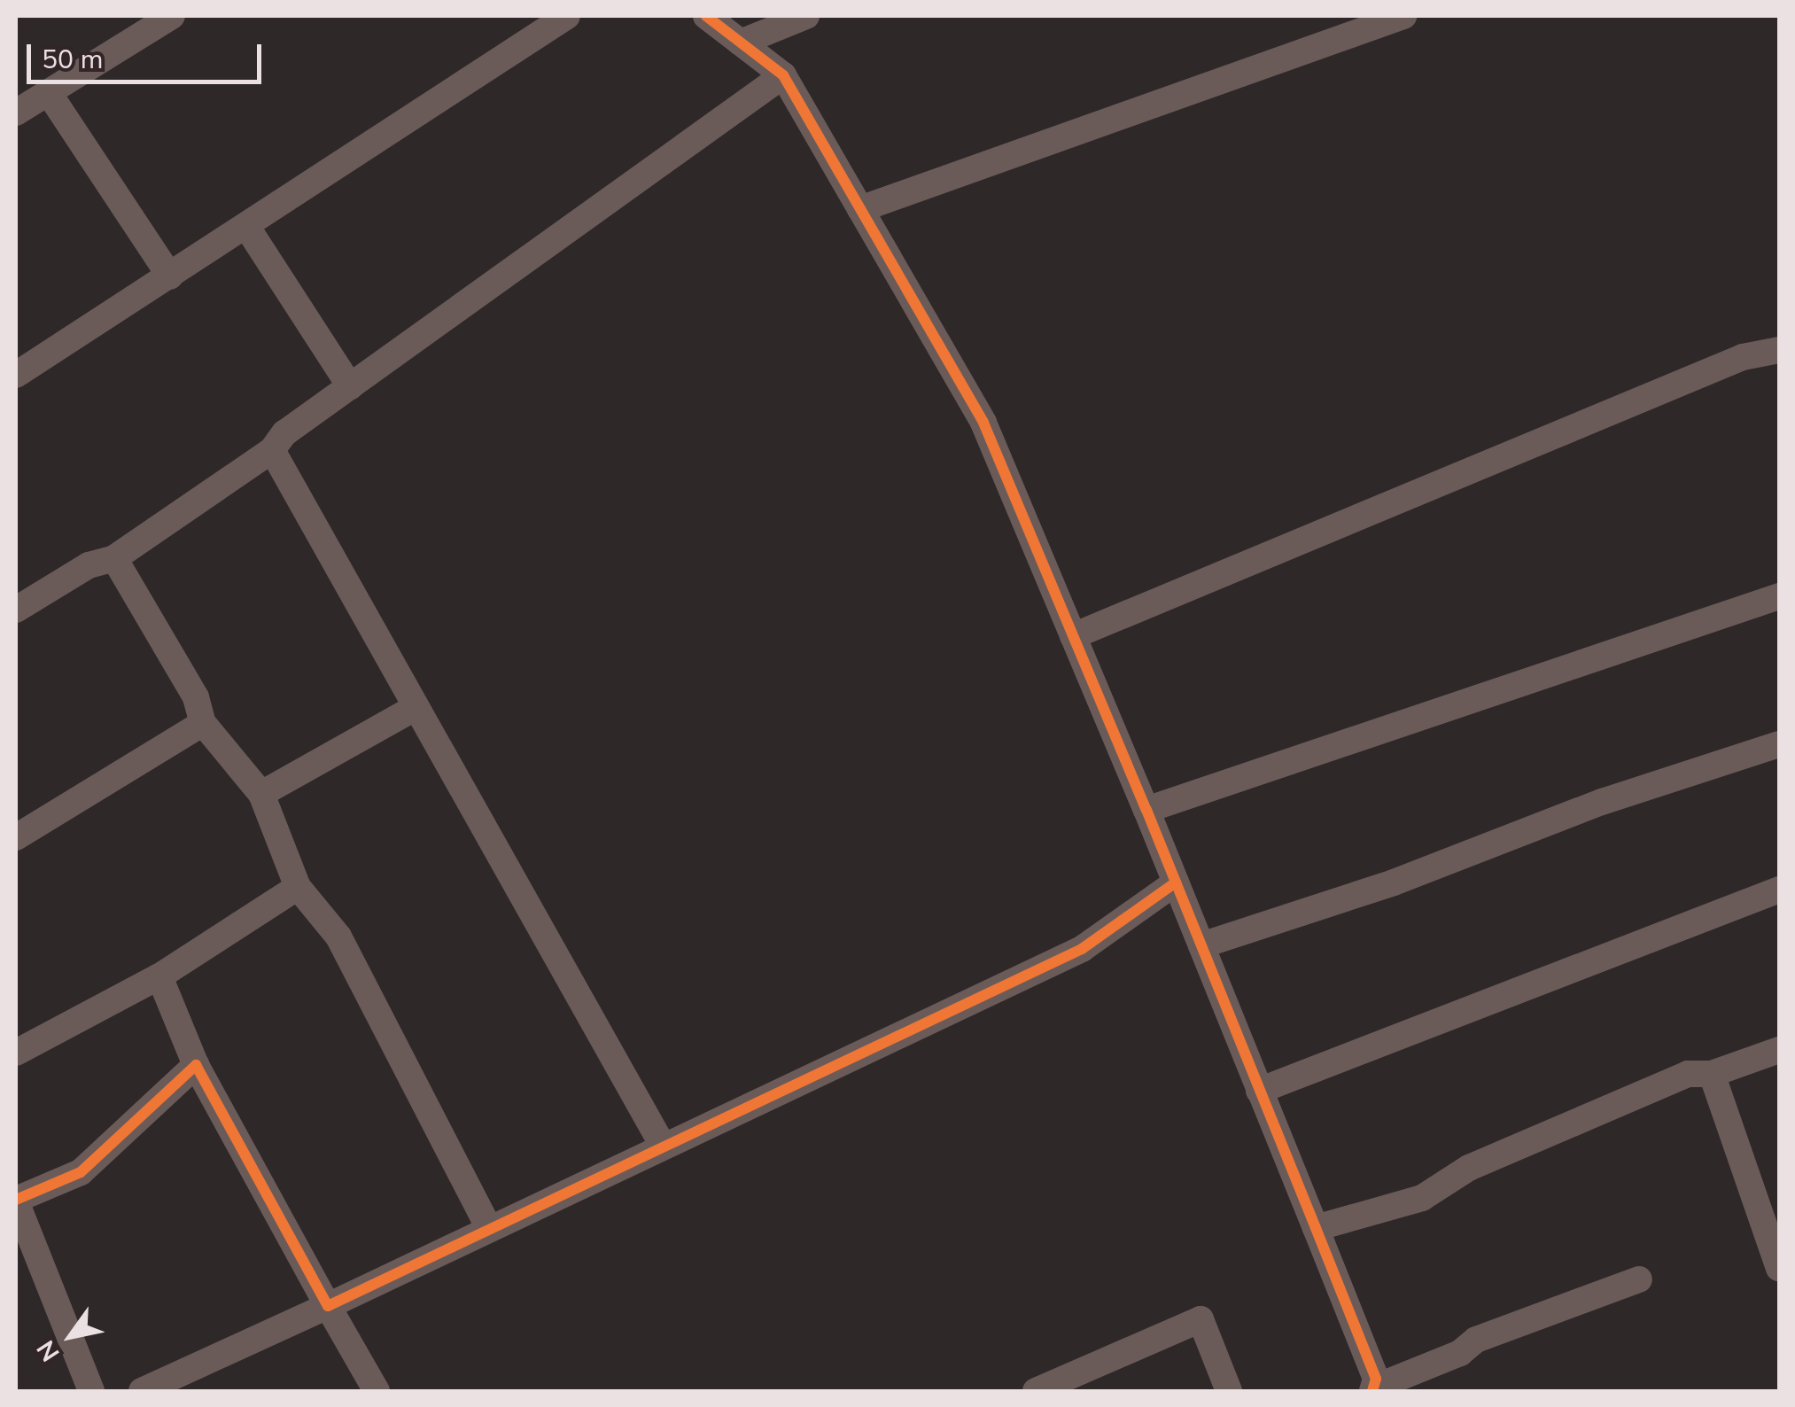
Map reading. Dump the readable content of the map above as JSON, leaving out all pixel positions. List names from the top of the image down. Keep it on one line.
{"scale_bar":"50 m","north":"bottom left"}
